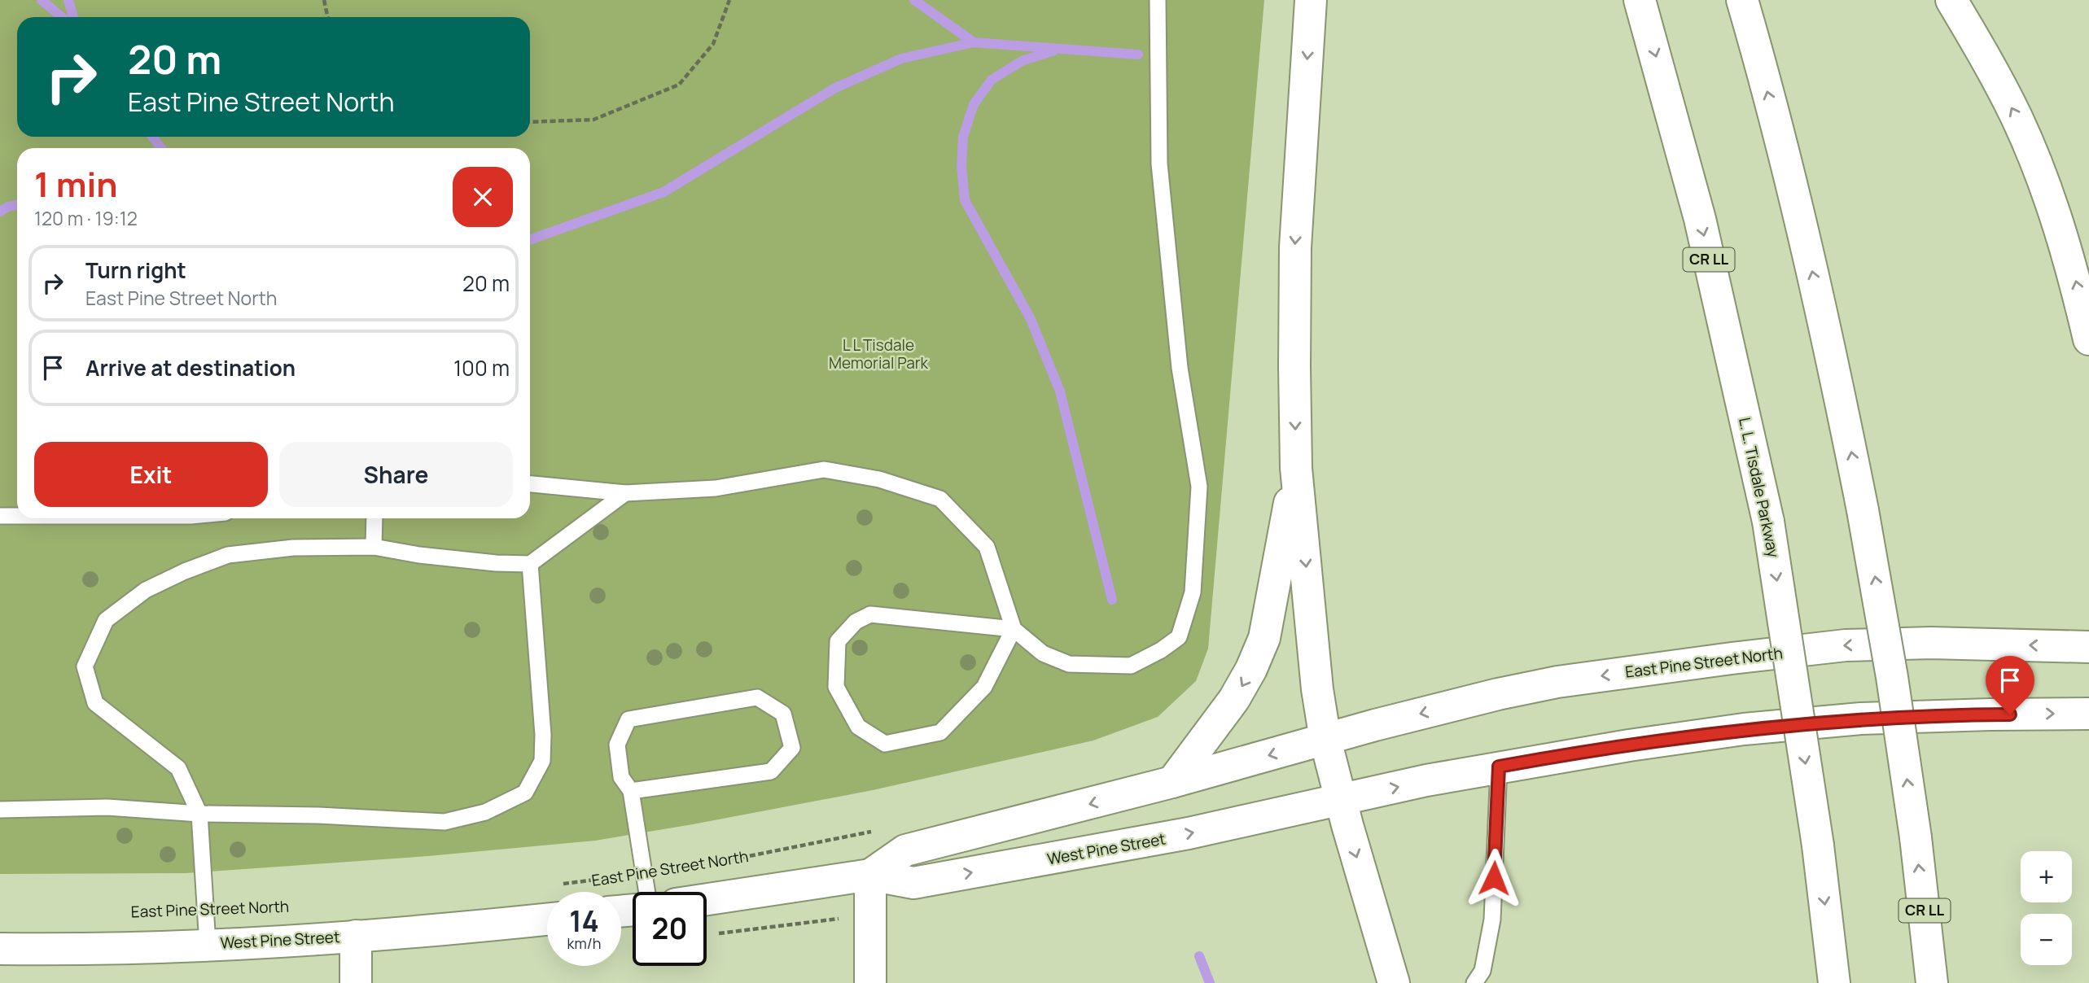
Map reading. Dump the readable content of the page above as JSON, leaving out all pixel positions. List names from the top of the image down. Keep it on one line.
{"streets":{"main road":["CR LL","L. L. Tisdale Parkway","East Pine Street North","West Pine Street"]},"crossings":[["East Pine Street North","West Pine Street"]],"parks":["L L Tisdale Memorial Park"],"page":{"turn":["20 m","East Pine Street North"],"heading":["1 min","120 m · 19:12"],"list":[{"name":"Turn right","note":"East Pine Street North","value":"20 m"},{"name":"Arrive at destination","value":"100 m"}],"buttons":["Exit","Share"],"map_buttons":["+","−"],"speed":"14 km/h","limit":"20"}}
